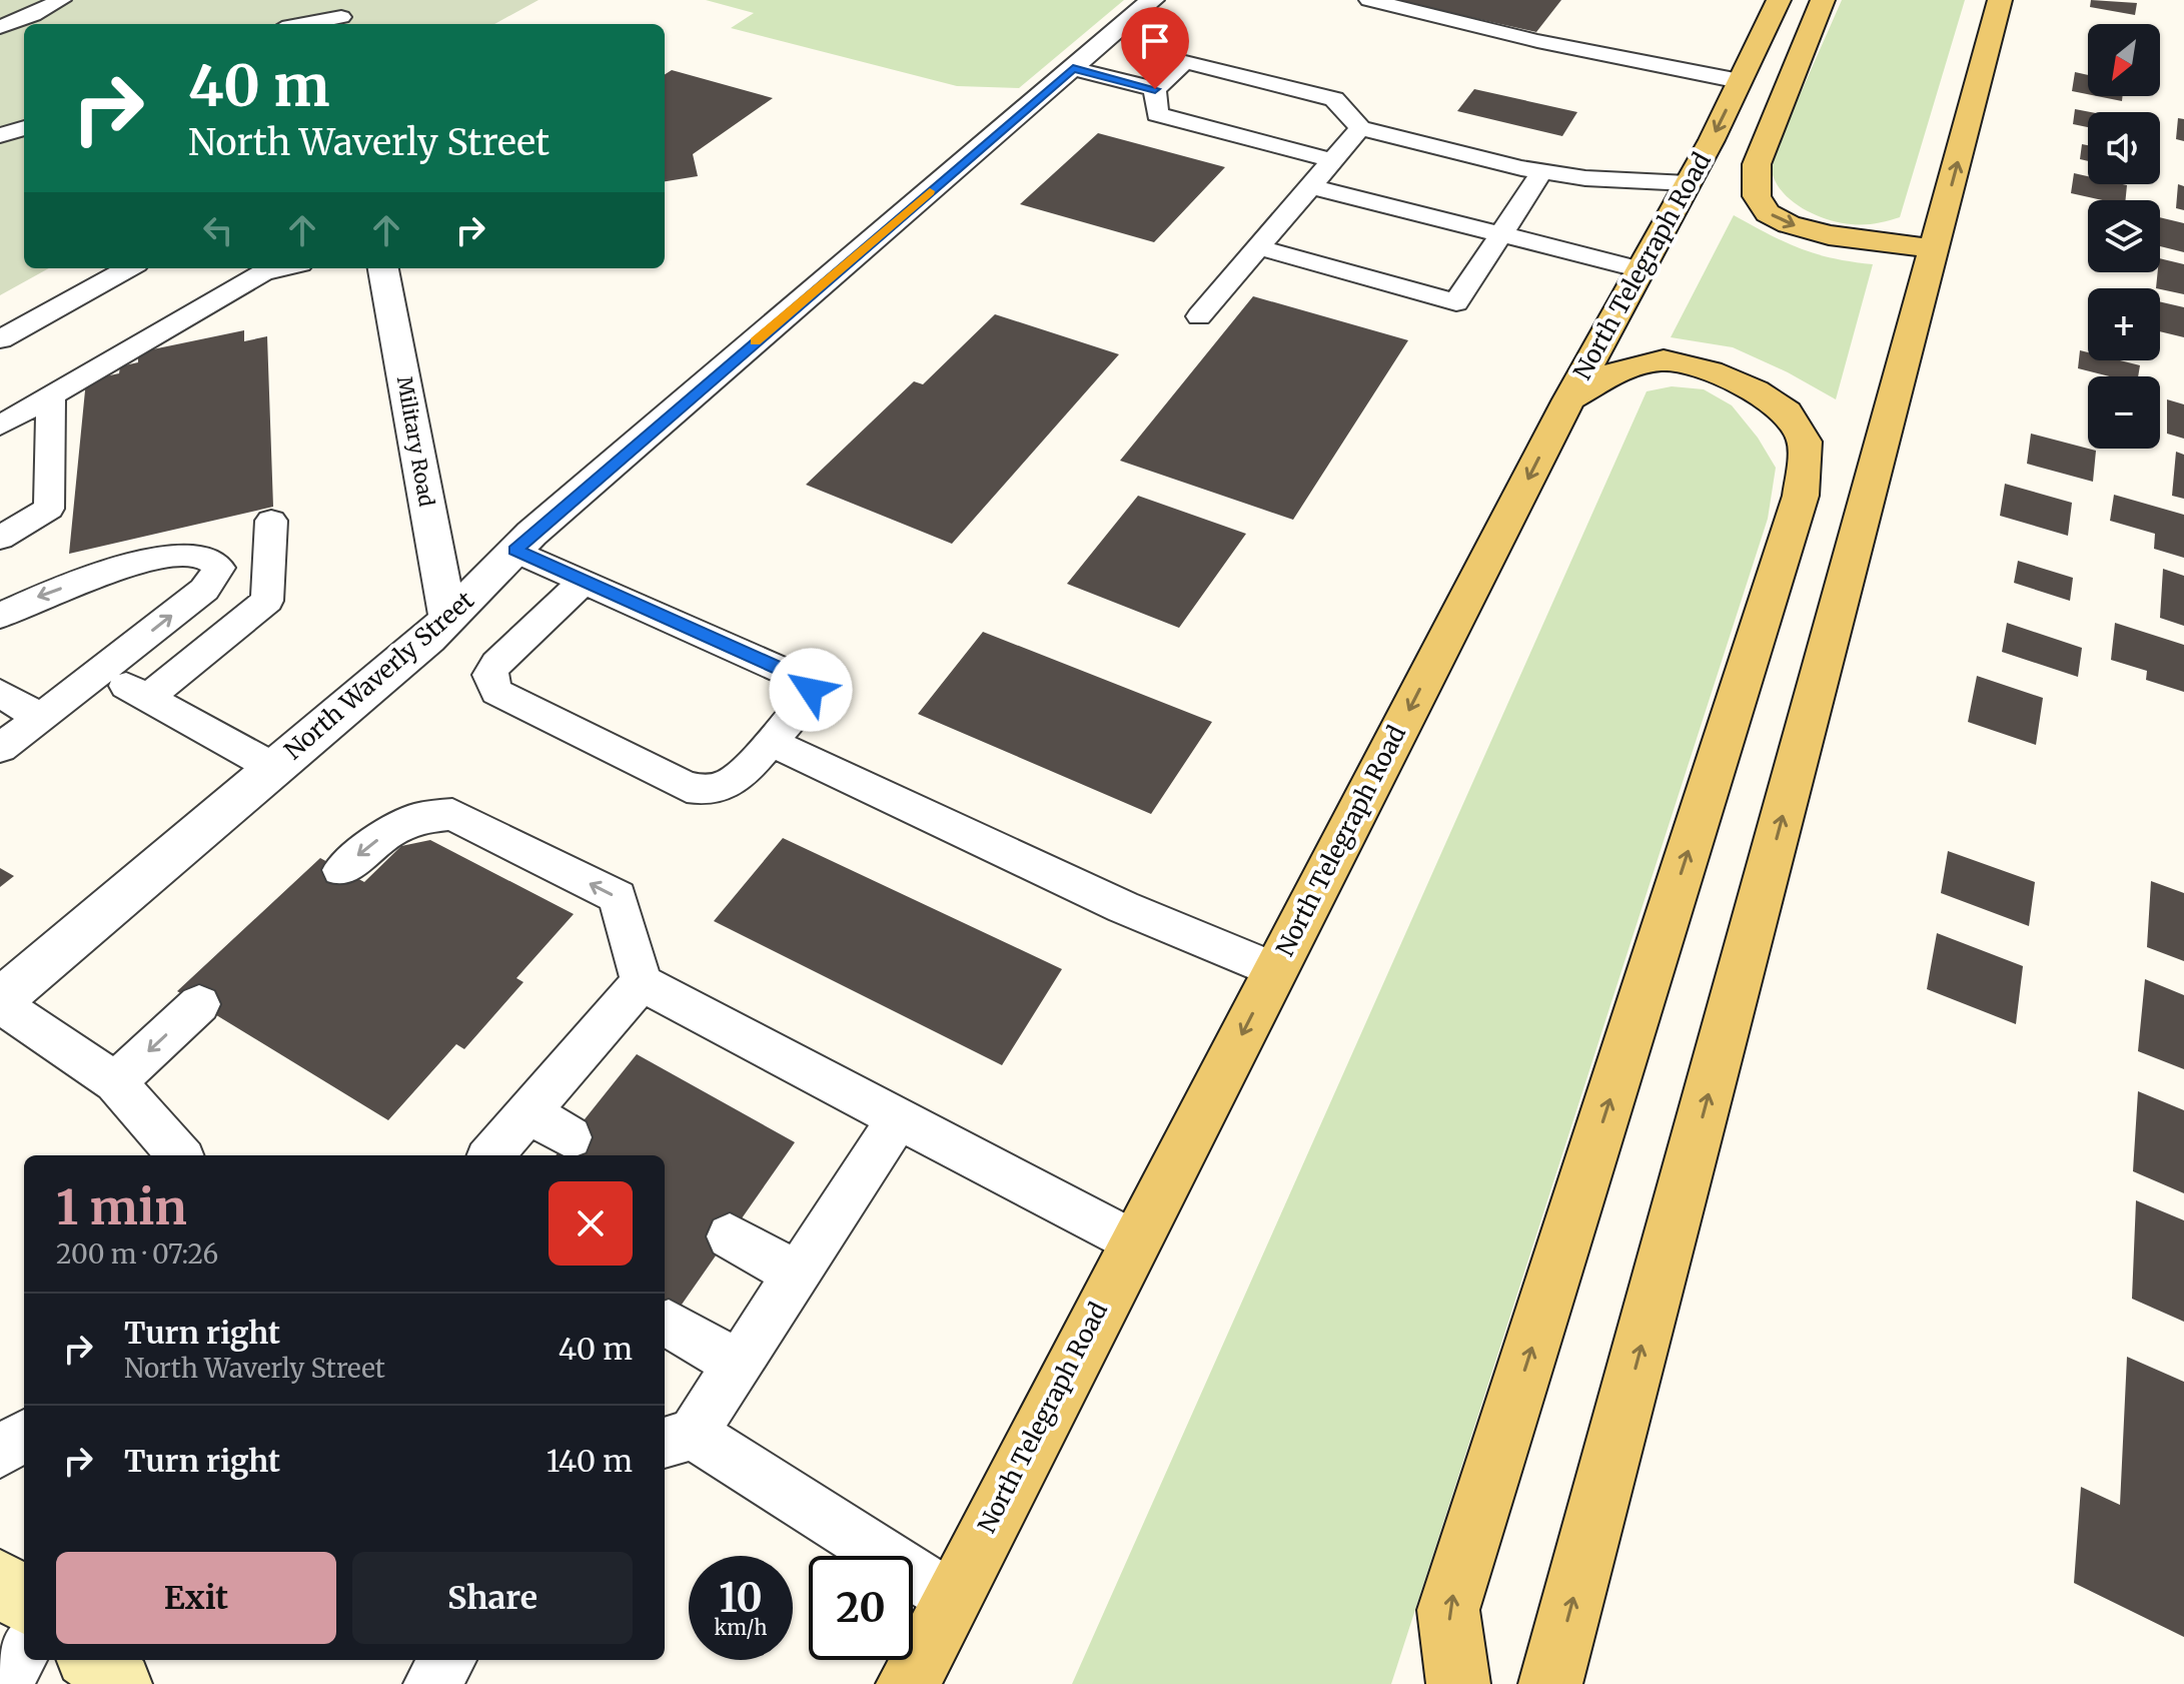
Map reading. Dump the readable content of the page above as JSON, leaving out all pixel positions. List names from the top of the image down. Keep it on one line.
{"streets":{"main road":["North Telegraph Road"],"street":["Military Road","North Waverly Street"]},"crossings":[["Military Road","North Waverly Street"]],"north":"bottom left","page":{"map_buttons":["+","−"],"turn":["40 m","North Waverly Street"],"heading":["1 min","200 m · 07:26"],"list":[{"name":"Turn right","note":"North Waverly Street","value":"40 m"},{"name":"Turn right","value":"140 m"}],"buttons":["Exit","Share"],"speed":"10 km/h","limit":"20"}}
